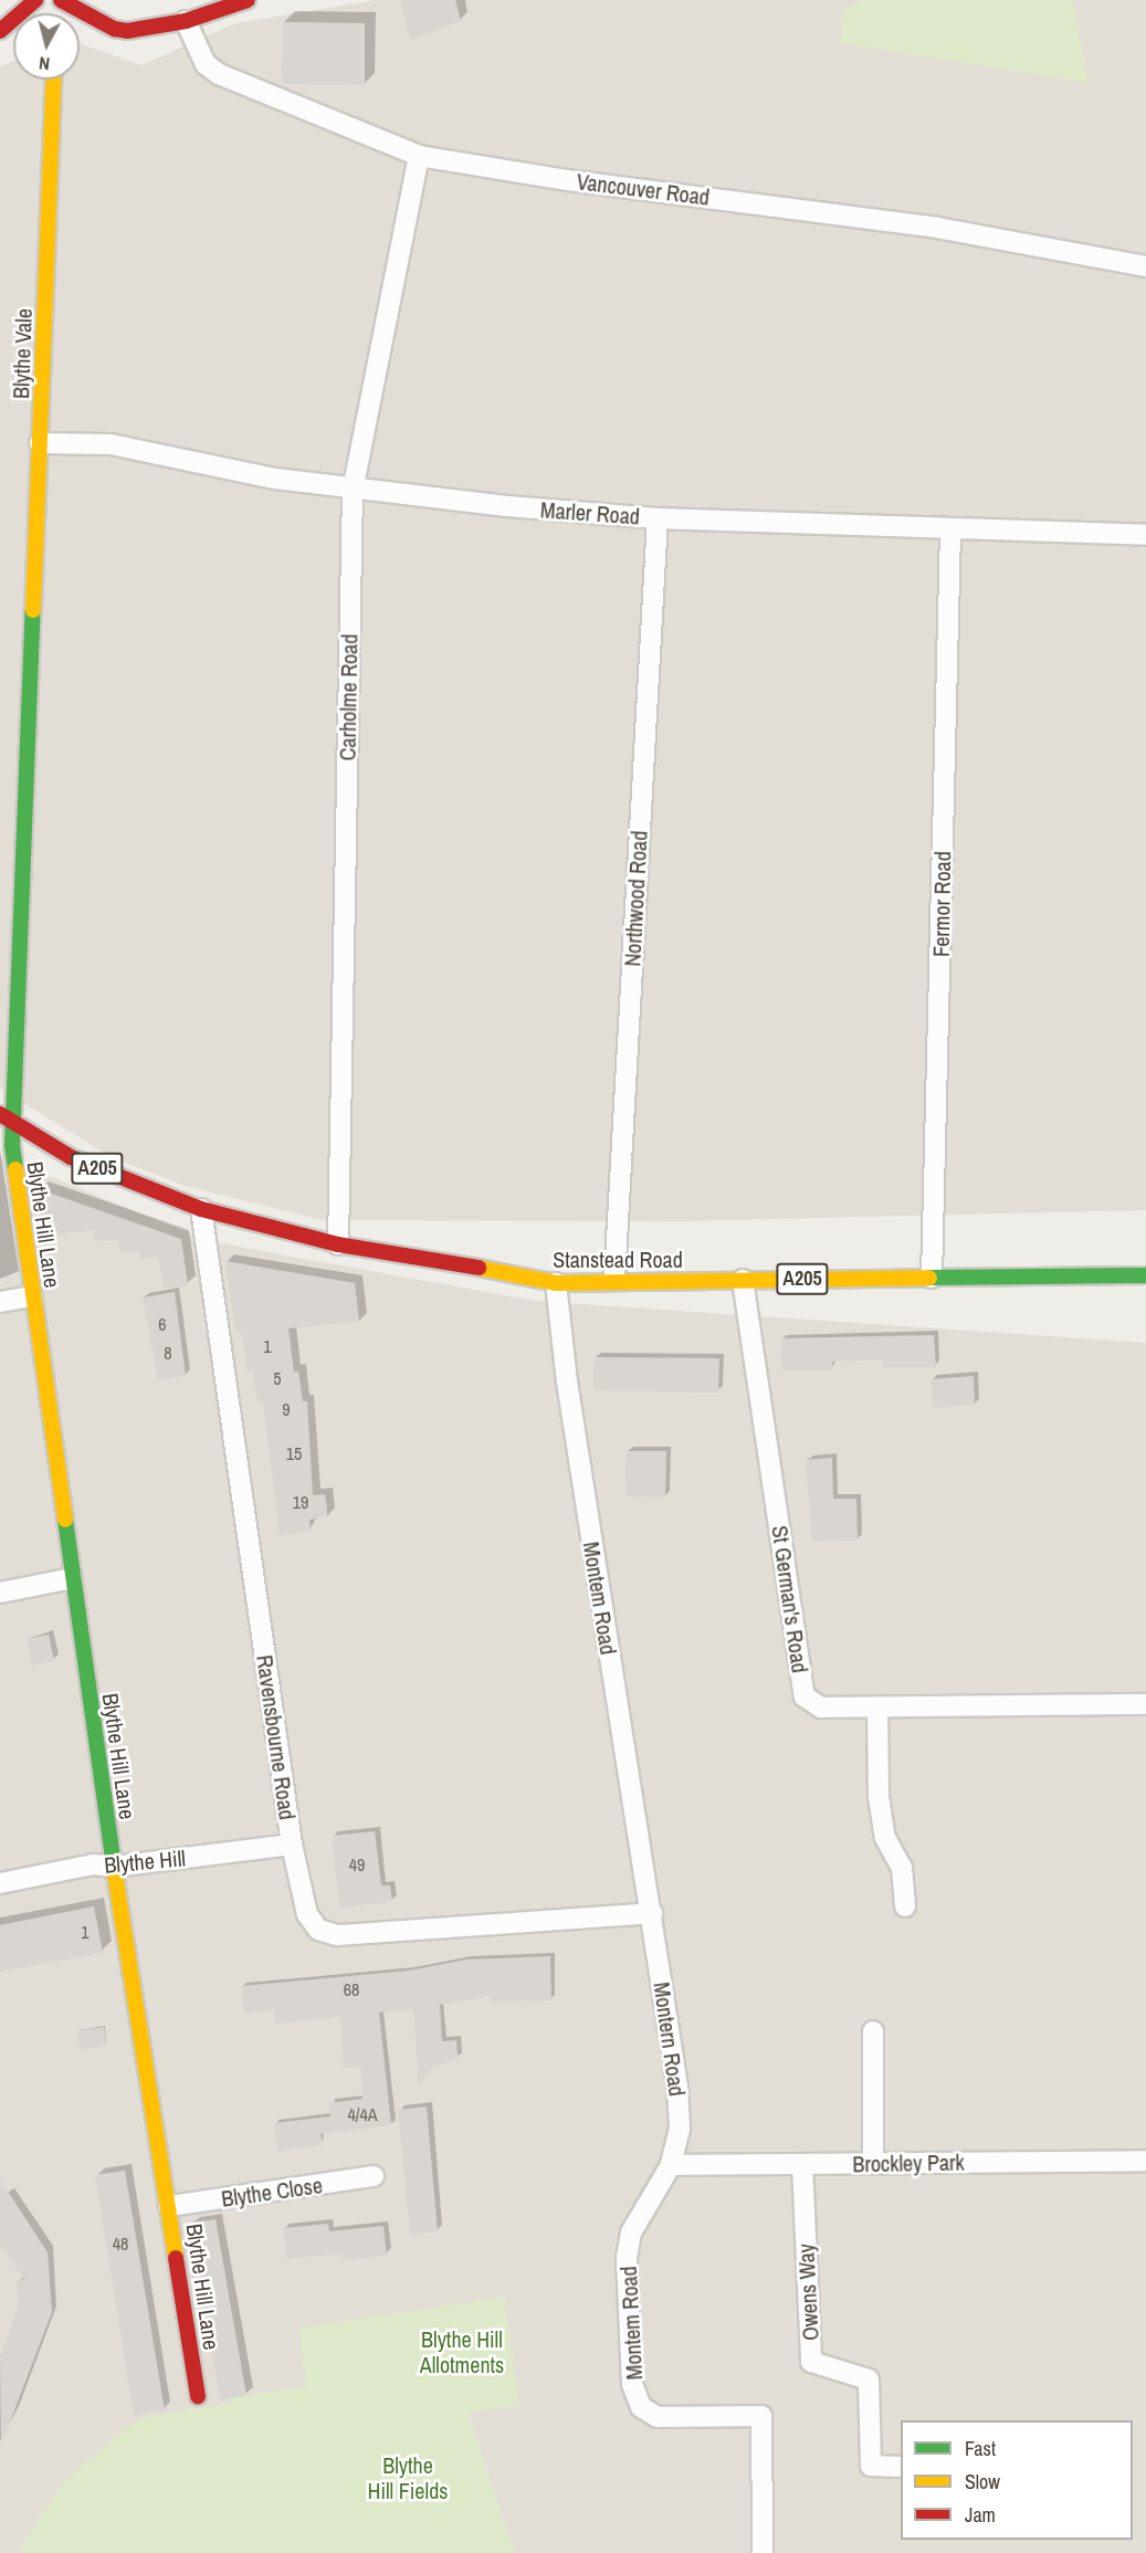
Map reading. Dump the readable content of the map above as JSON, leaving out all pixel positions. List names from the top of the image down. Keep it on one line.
{"streets":{"main road":["Blythe Vale","A205","Blythe Hill Lane","Stanstead Road"],"street":["Vancouver Road","Marler Road","Carholme Road","Northwood Road","Fermor Road","Montem Road","St German's Road","Ravensbourne Road","Blythe Hill","Montern Road","Brockley Park","Blythe Close","Owens Way"]},"crossings":[["Vancouver Road","Carholme Road"],["Blythe Vale","Marler Road"],["Blythe Vale","Blythe Hill Lane"],["Blythe Vale","Stanstead Road"],["Marler Road","Carholme Road"],["Marler Road","Northwood Road"],["Marler Road","Fermor Road"],["Carholme Road","Stanstead Road"],["Northwood Road","Stanstead Road"],["Fermor Road","Stanstead Road"],["Blythe Hill Lane","Stanstead Road"],["Blythe Hill Lane","Blythe Hill"],["Blythe Hill Lane","Blythe Close"],["Stanstead Road","Montem Road"],["Stanstead Road","St German's Road"],["Stanstead Road","Ravensbourne Road"],["Montem Road","Ravensbourne Road"],["Montem Road","Montern Road"],["Montem Road","Brockley Park"],["Ravensbourne Road","Blythe Hill"],["Ravensbourne Road","Montern Road"],["Montern Road","Brockley Park"],["Brockley Park","Owens Way"]],"parks":["Blythe Hill Allotments","Blythe Hill Fields"],"house_numbers":["6","1","8","5","9","15","19","49","1","68","4/4A","48"],"legend":["Fast","Slow","Jam"],"north":"bottom"}
